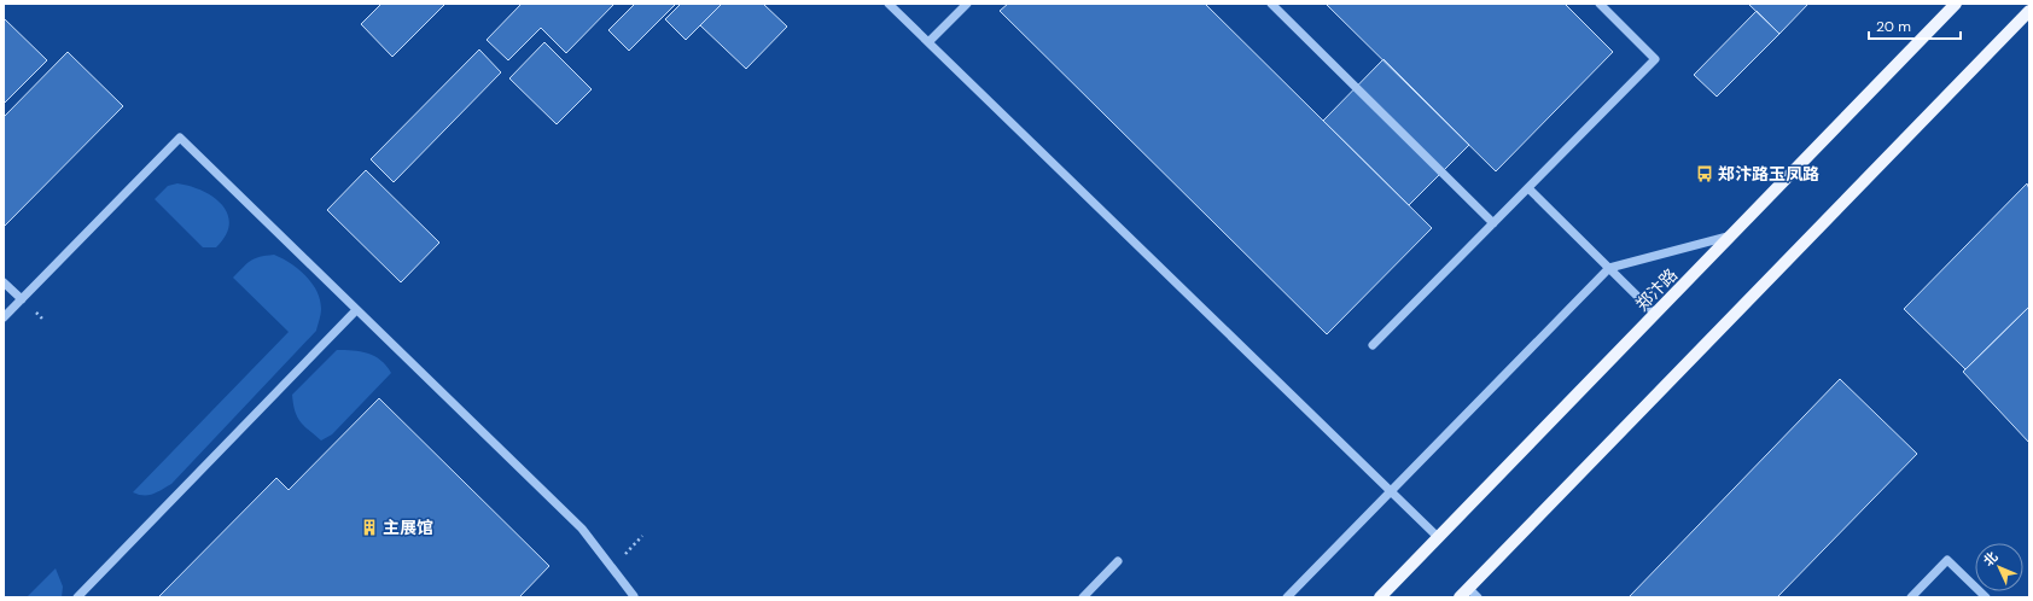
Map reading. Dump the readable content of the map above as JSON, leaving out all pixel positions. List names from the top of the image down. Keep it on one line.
{"streets":{"main road":["郑汴路"]},"places":{"bus stop":["郑汴路玉凤路"],"building":["主展馆"]},"scale_bar":"20 m","north":"top left"}
